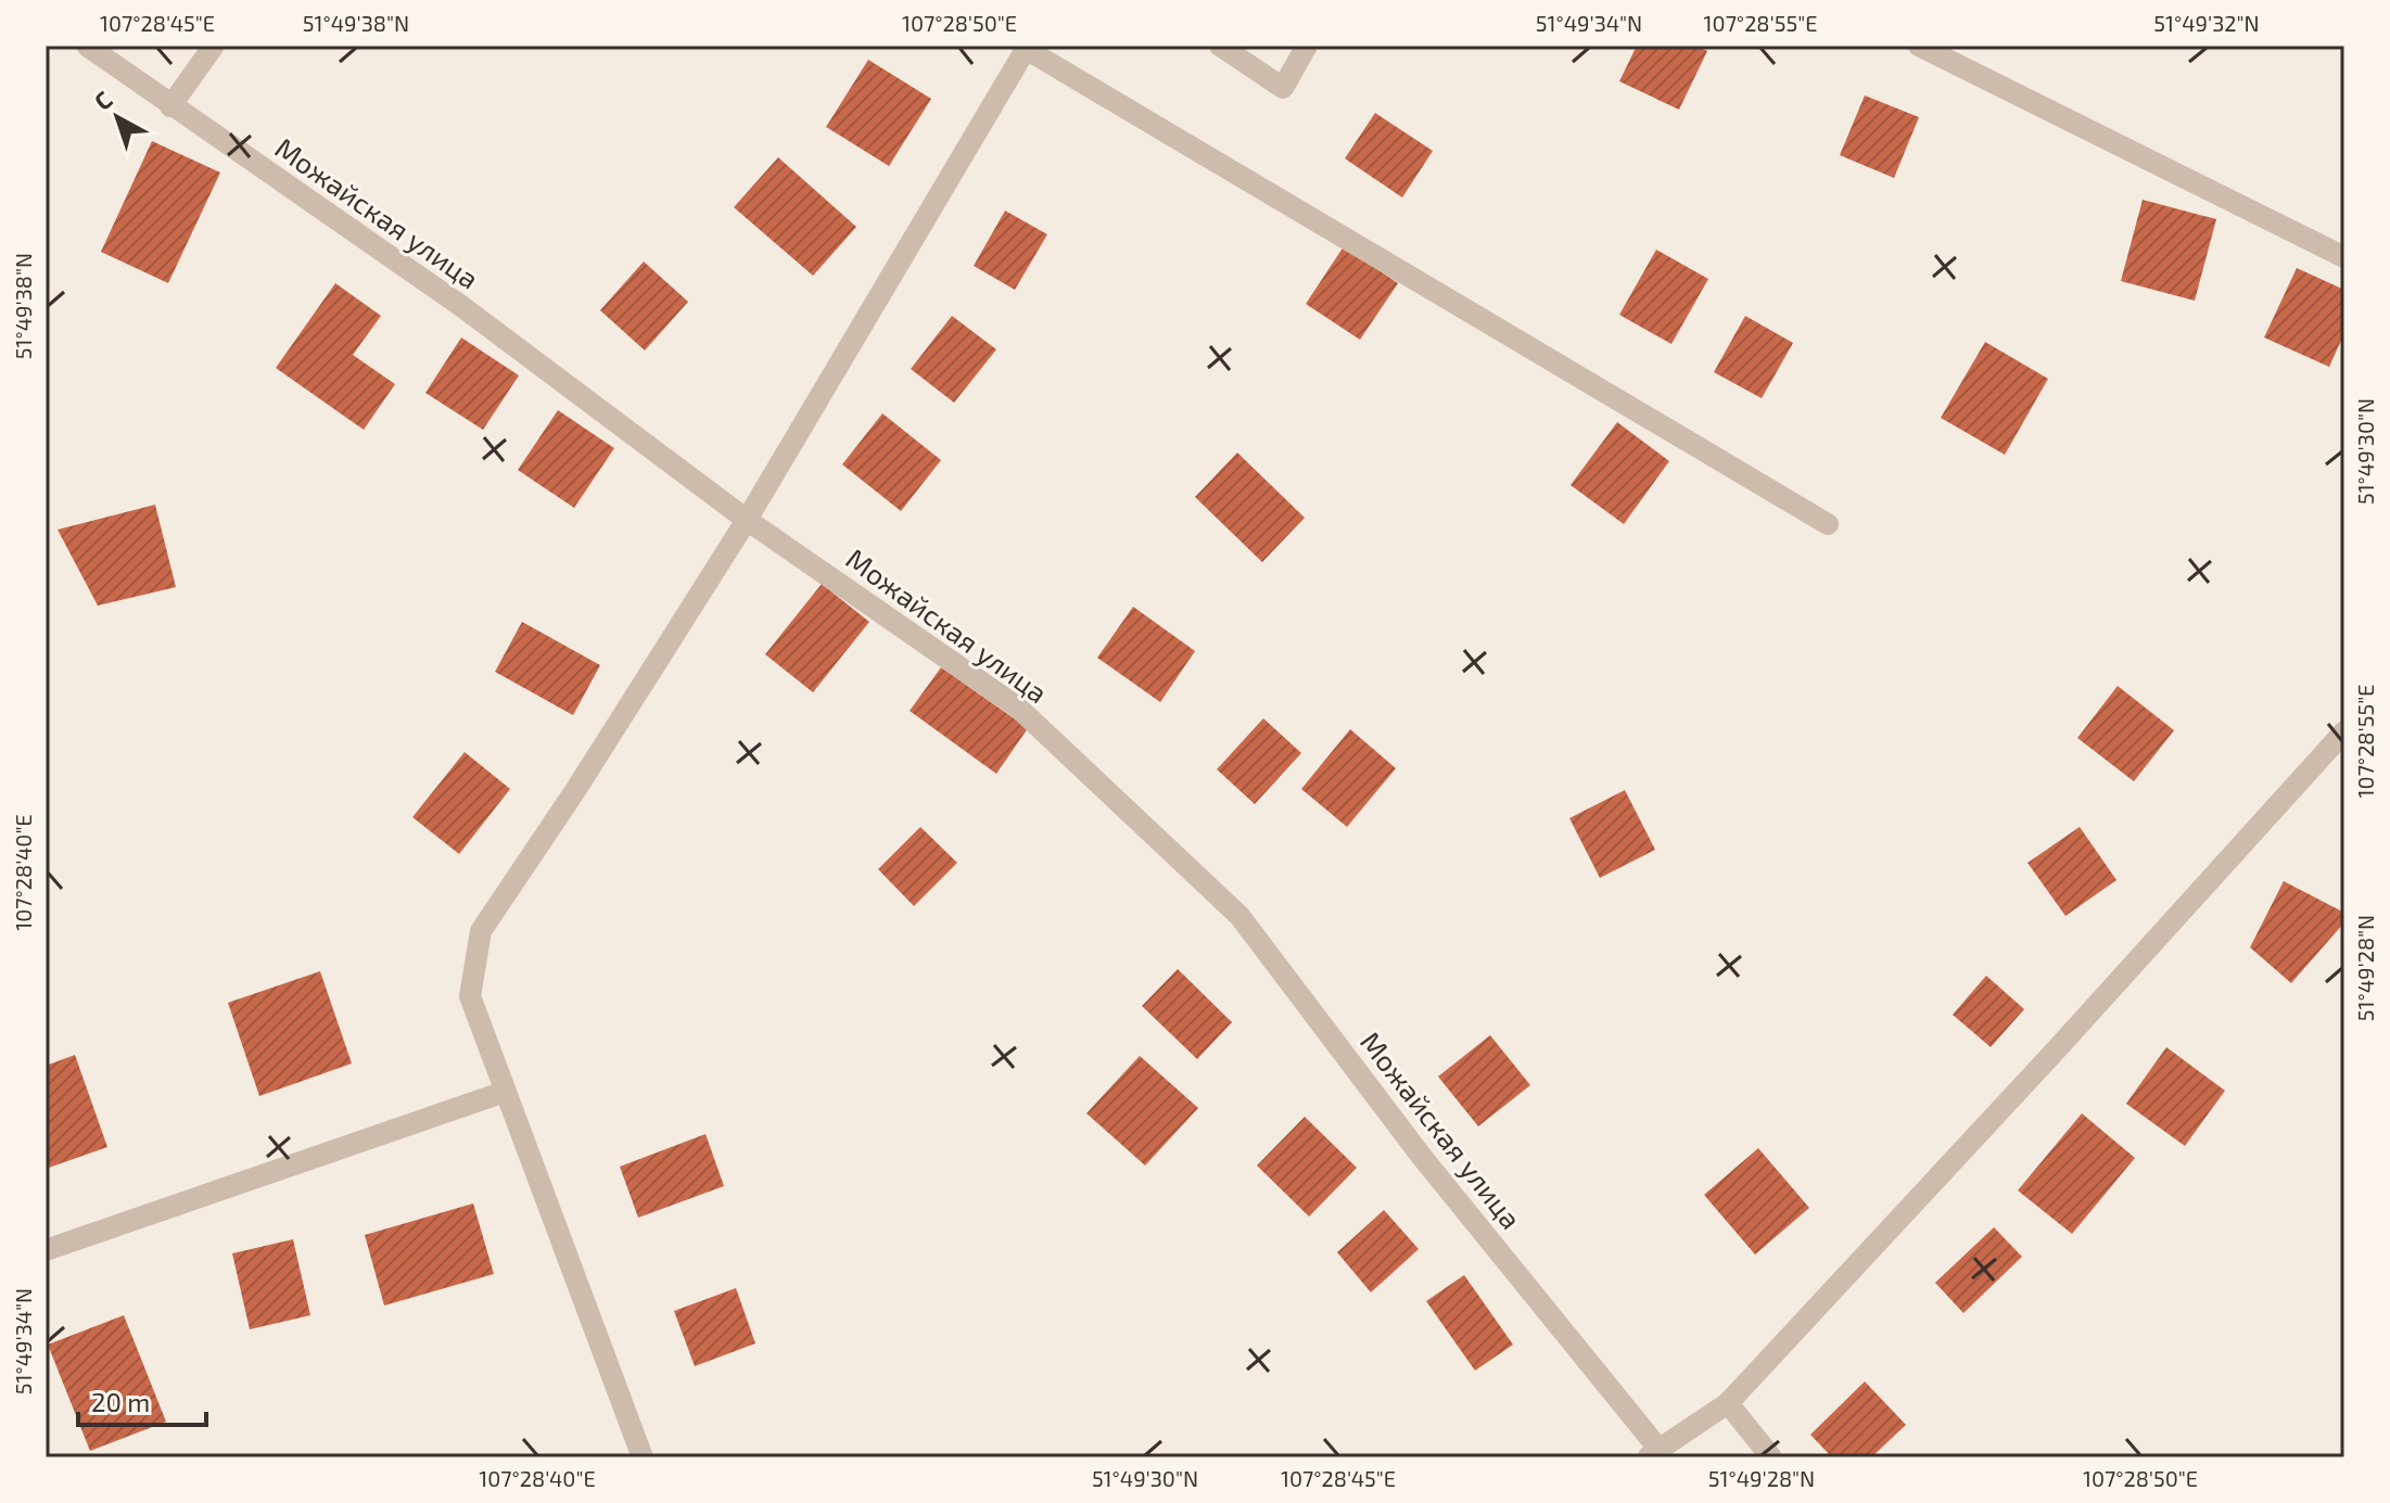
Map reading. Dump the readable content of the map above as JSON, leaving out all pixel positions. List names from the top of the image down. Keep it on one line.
{"streets":{"street":["Можайская улица"]},"scale_bar":"20 m","north":"top left","coordinates":["107°28'45\"E","51°49'38\"N","107°28'50\"E","51°49'34\"N","107°28'55\"E","51°49'32\"N","51°49'30\"N","107°28'40\"E","51°49'28\"N"]}
